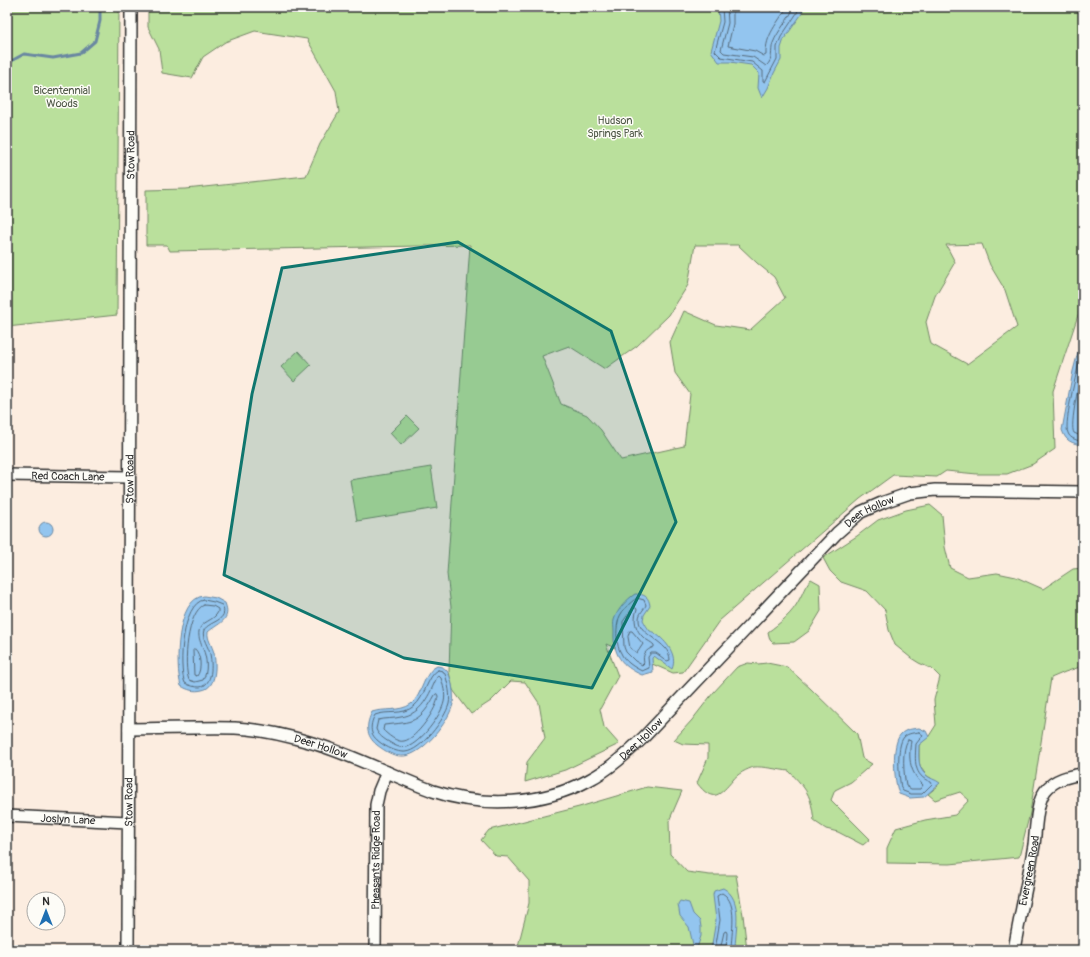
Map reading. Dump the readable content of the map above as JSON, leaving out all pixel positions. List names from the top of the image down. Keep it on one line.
{"streets":{"street":["Stow Road","Red Coach Lane","Deer Hollow","Joslyn Lane","Pheasants Ridge Road","Evergreen Road"]},"crossings":[["Stow Road","Red Coach Lane"],["Stow Road","Deer Hollow"],["Stow Road","Joslyn Lane"],["Deer Hollow","Pheasants Ridge Road"]],"parks":["Bicentennial Woods","Hudson Springs Park"],"north":"top"}
